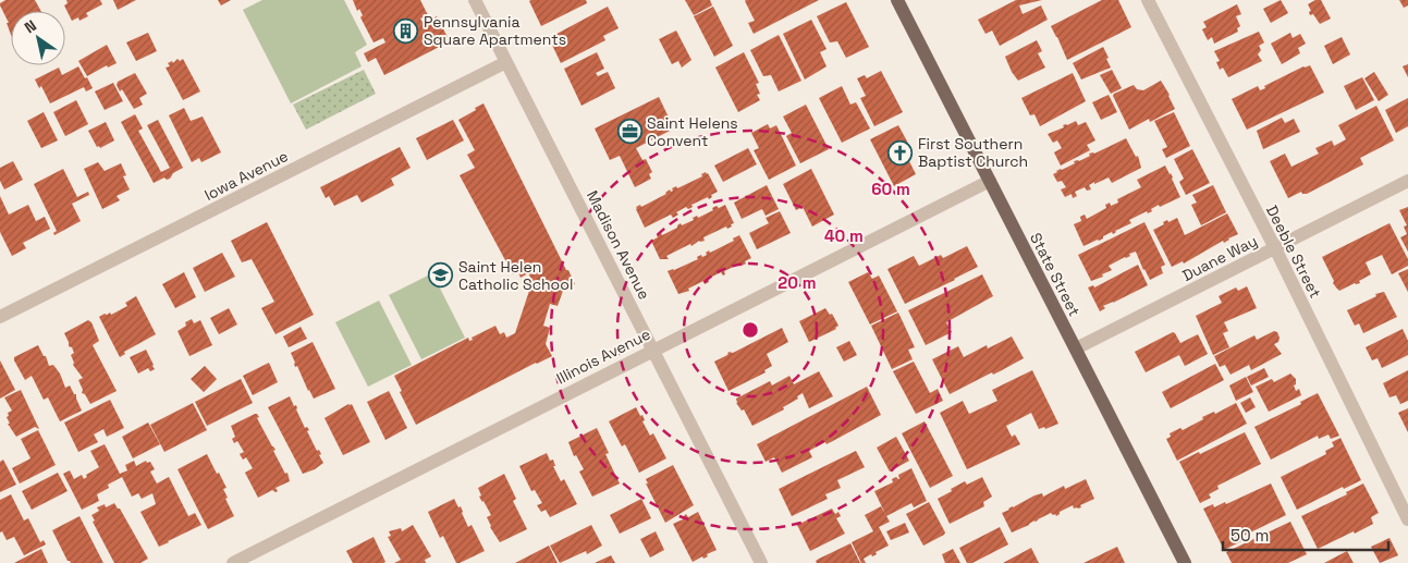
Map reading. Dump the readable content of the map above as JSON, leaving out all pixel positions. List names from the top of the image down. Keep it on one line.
{"streets":{"main road":["State Street"],"street":["Iowa Avenue","Madison Avenue","Deeble Street","Duane Way","Illinois Avenue"]},"crossings":[["Iowa Avenue","Madison Avenue"],["Madison Avenue","Illinois Avenue"],["Deeble Street","Duane Way"],["Duane Way","State Street"],["State Street","Illinois Avenue"]],"places":{"building":["Pennsylvania Square Apartments"],"office":["Saint Helens Convent"],"church":["First Southern Baptist Church"],"school or university":["Saint Helen Catholic School"]},"scale_bar":"50 m","north":"top left","rings":["60 m","40 m","20 m"]}
